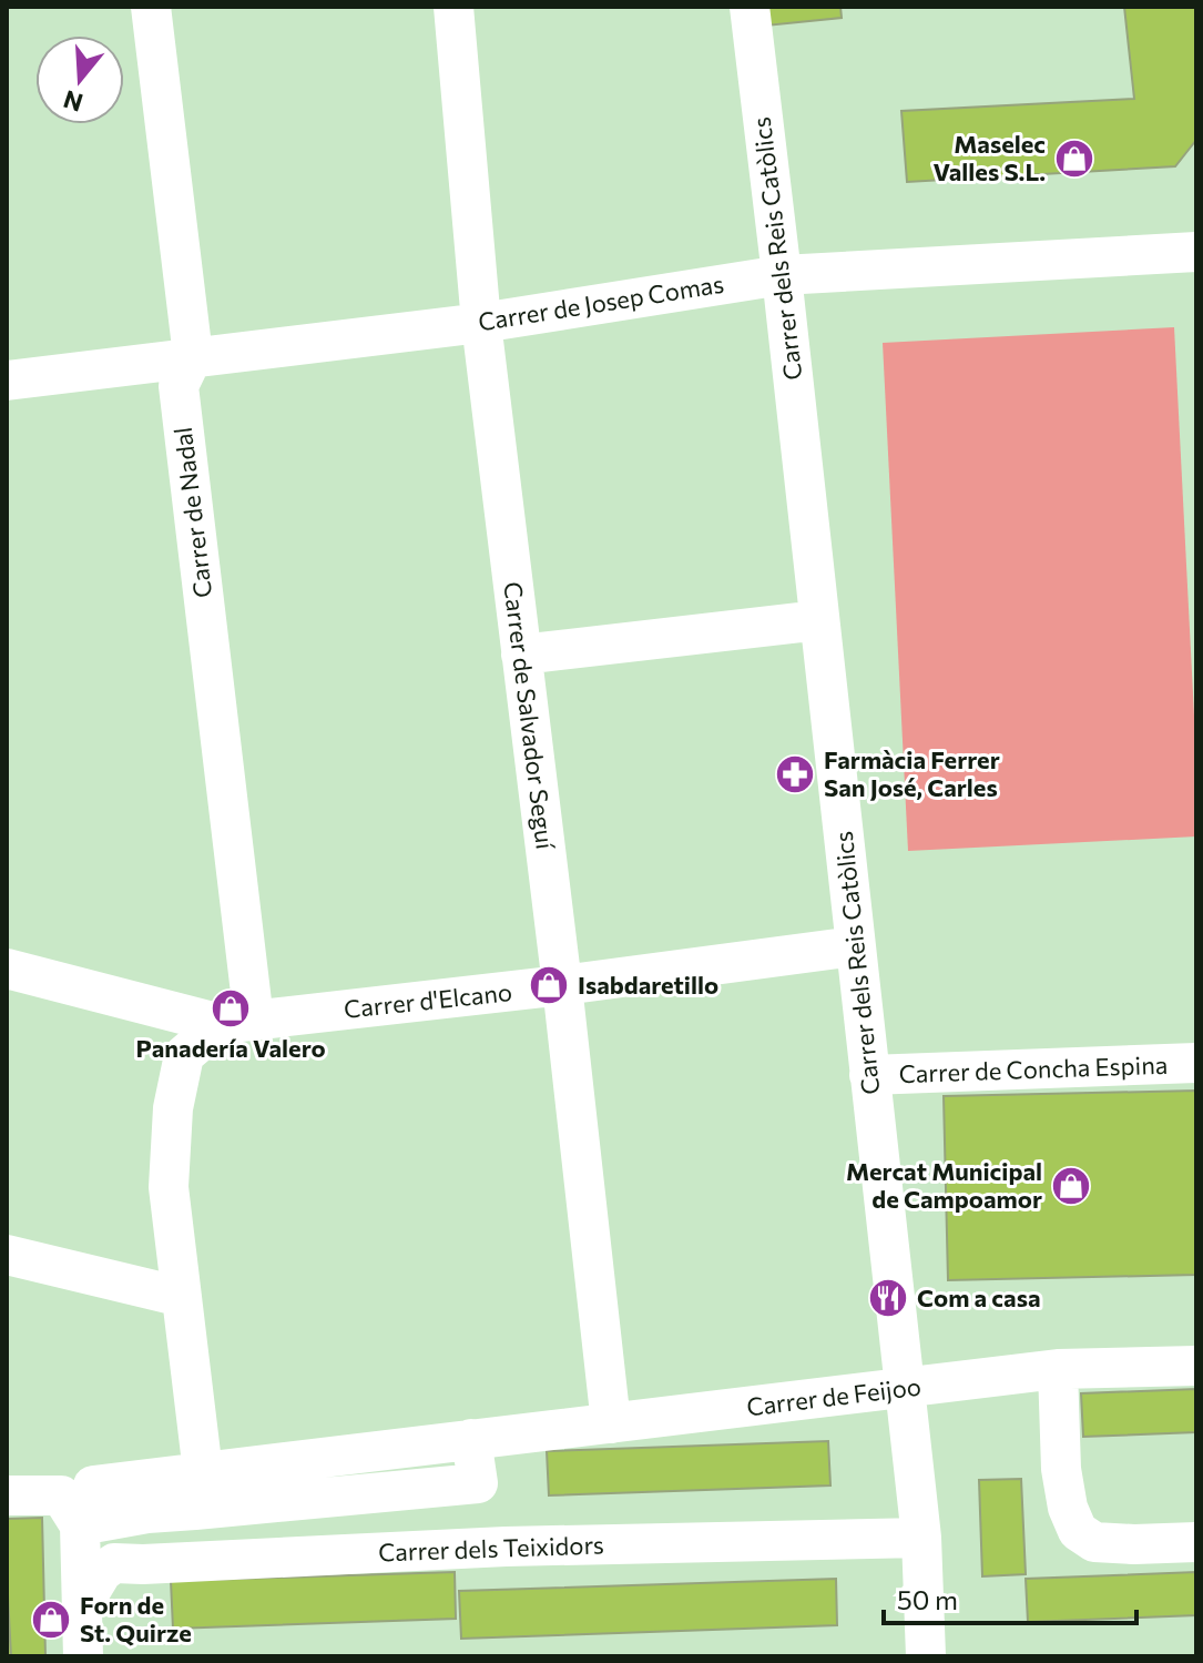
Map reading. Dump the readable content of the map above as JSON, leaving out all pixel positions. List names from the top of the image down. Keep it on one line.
{"streets":{"street":["Carrer dels Reis Catòlics","Carrer de Josep Comas","Carrer de Nadal","Carrer de Salvador Seguí","Carrer d'Elcano","Carrer de Concha Espina","Carrer de Feijoo","Carrer dels Teixidors"]},"crossings":[["Carrer dels Reis Catòlics","Carrer de Josep Comas"],["Carrer dels Reis Catòlics","Carrer d'Elcano"],["Carrer dels Reis Catòlics","Carrer de Concha Espina"],["Carrer dels Reis Catòlics","Carrer de Feijoo"],["Carrer dels Reis Catòlics","Carrer dels Teixidors"],["Carrer de Josep Comas","Carrer de Nadal"],["Carrer de Josep Comas","Carrer de Salvador Seguí"],["Carrer de Nadal","Carrer d'Elcano"],["Carrer de Salvador Seguí","Carrer d'Elcano"],["Carrer de Salvador Seguí","Carrer de Feijoo"]],"places":{"shop":["Maselec Valles S.L.","Isabdaretillo","Panadería Valero","Mercat Municipal de Campoamor","Forn de St. Quirze"],"pharmacy":["Farmàcia Ferrer San José, Carles"],"restaurant":["Com a casa"]},"scale_bar":"50 m","north":"bottom"}
